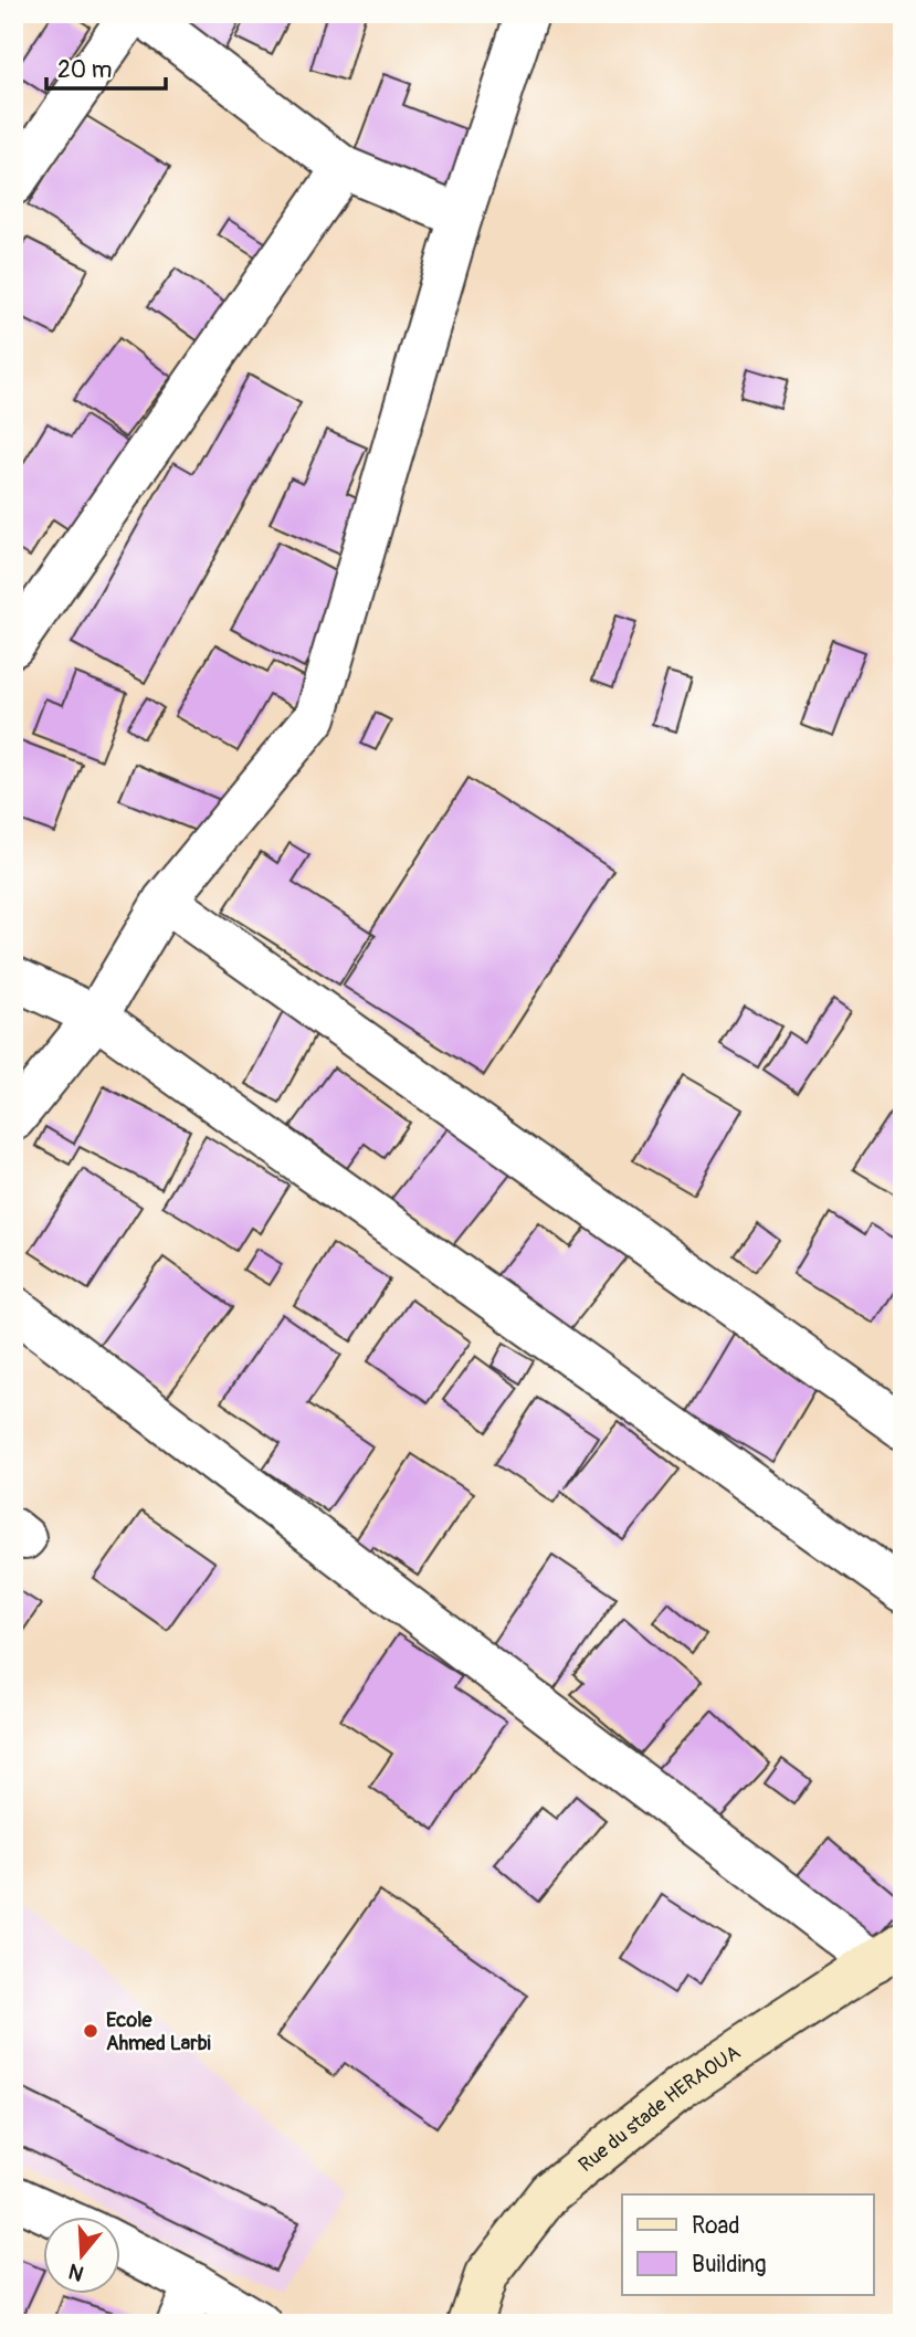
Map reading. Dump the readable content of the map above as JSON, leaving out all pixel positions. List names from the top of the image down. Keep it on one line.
{"streets":{"street":["Rue du stade HERAOUA"]},"places":["Ecole Ahmed Larbi"],"legend":["Road","Building"],"scale_bar":"20 m","north":"bottom"}
